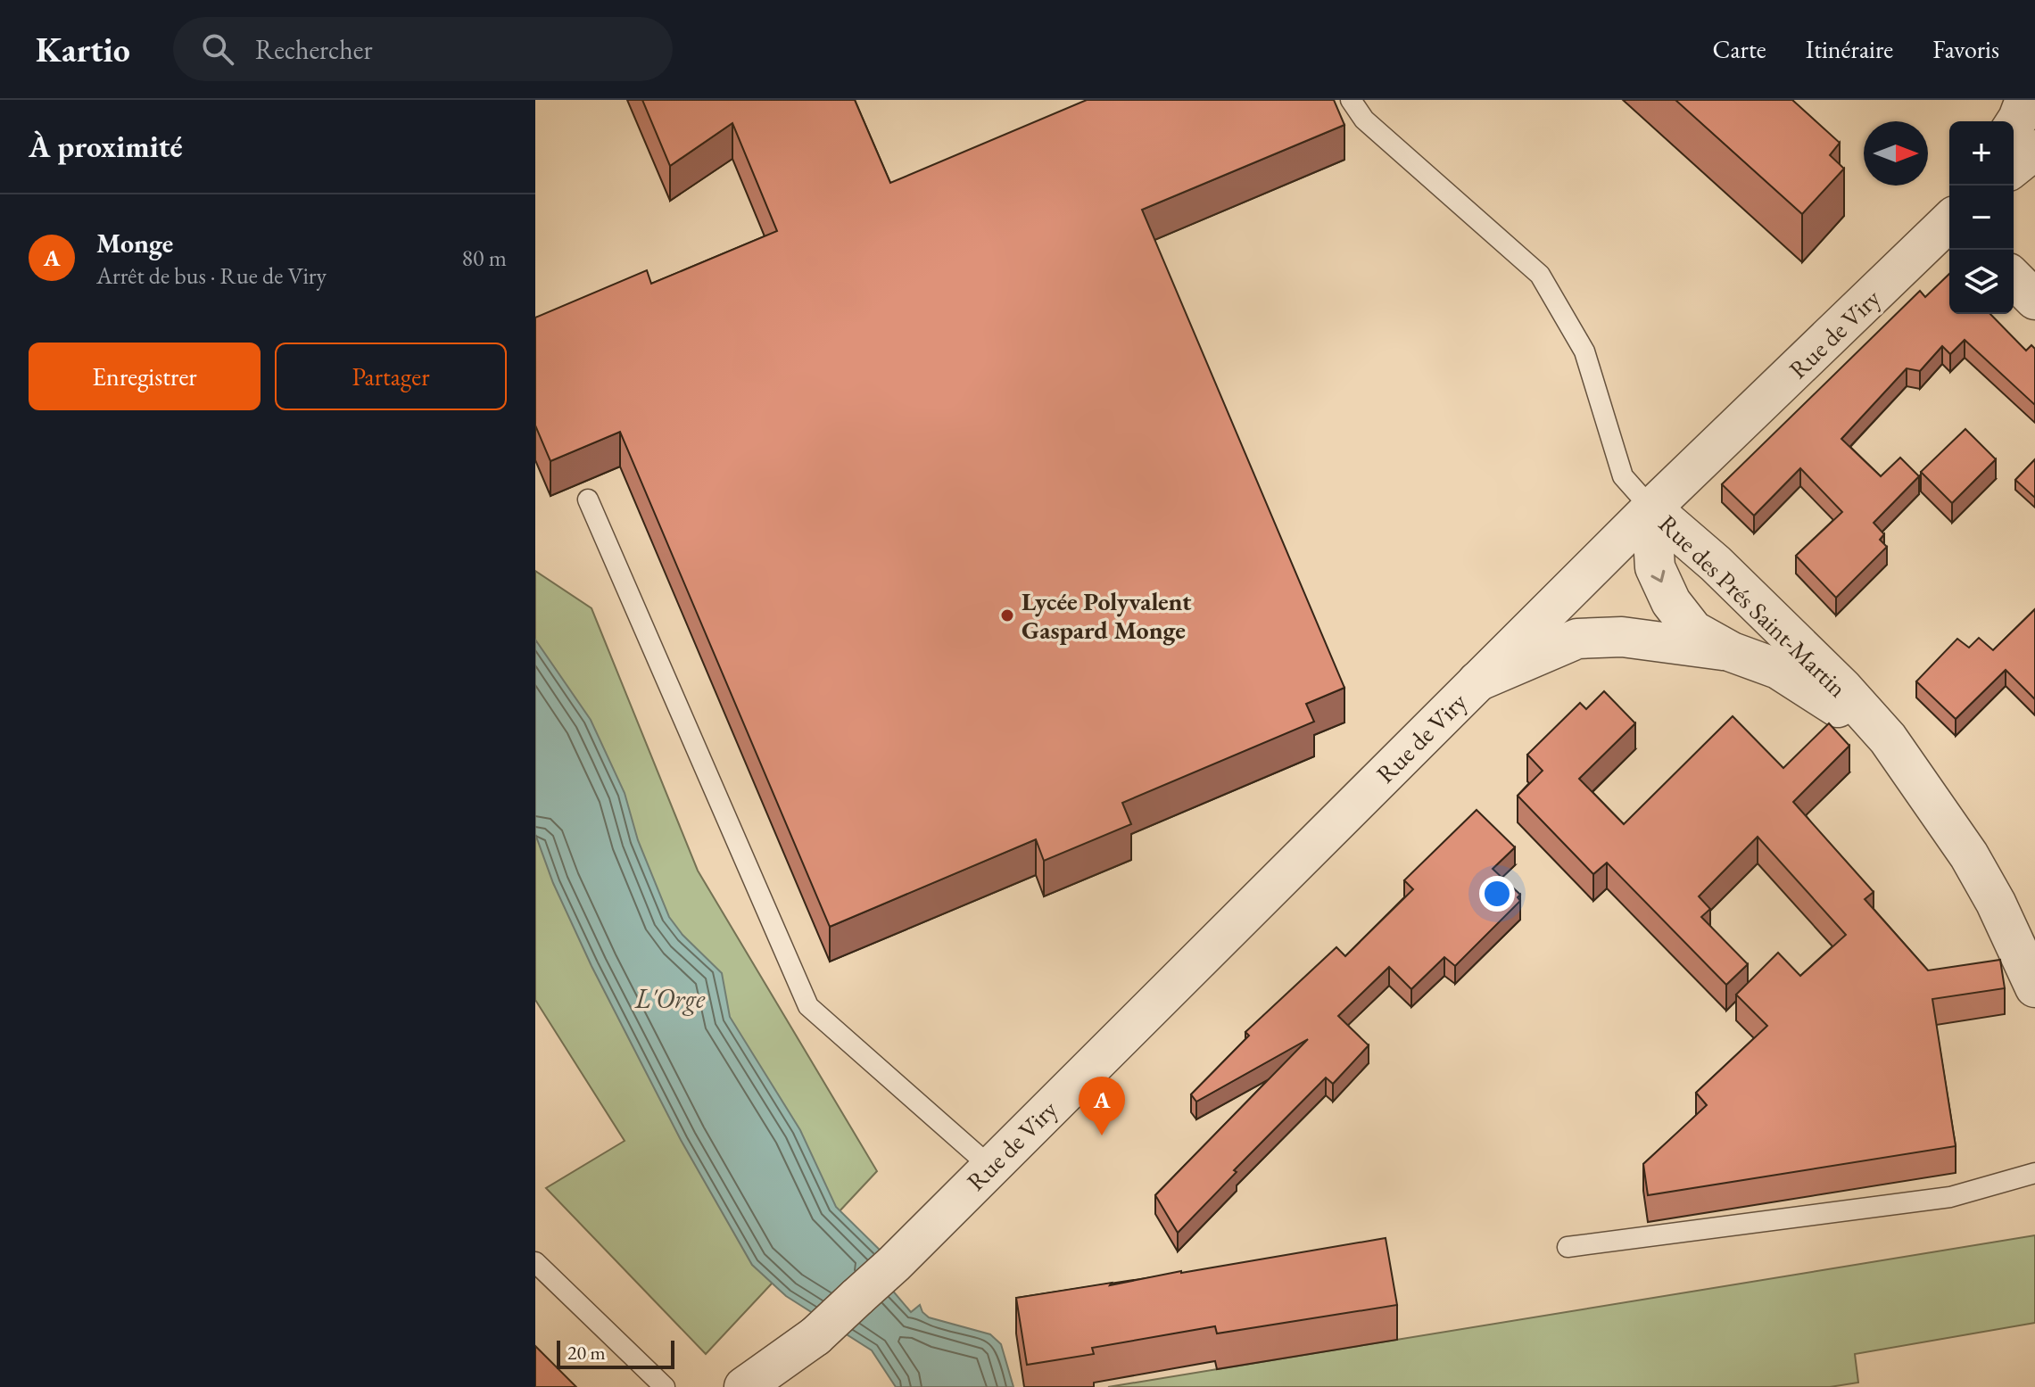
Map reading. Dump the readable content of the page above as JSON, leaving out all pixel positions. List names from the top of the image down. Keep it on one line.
{"streets":{"street":["Rue de Viry","Rue des Prés Saint-Martin"]},"crossings":[["Rue de Viry","Rue des Prés Saint-Martin"]],"water":["L'Orge"],"places":["Lycée Polyvalent Gaspard Monge"],"scale_bar":"20 m","north":"right","page":{"header":"Kartio","search":"Rechercher","nav":["Carte","Itinéraire","Favoris"],"heading":"À proximité","map_buttons":["+","−"],"list":[{"mark":"A","name":"Monge","note":"Arrêt de bus · Rue de Viry","value":"80 m"}],"buttons":["Enregistrer","Partager"],"pins":"A","scale":"20 m"}}
